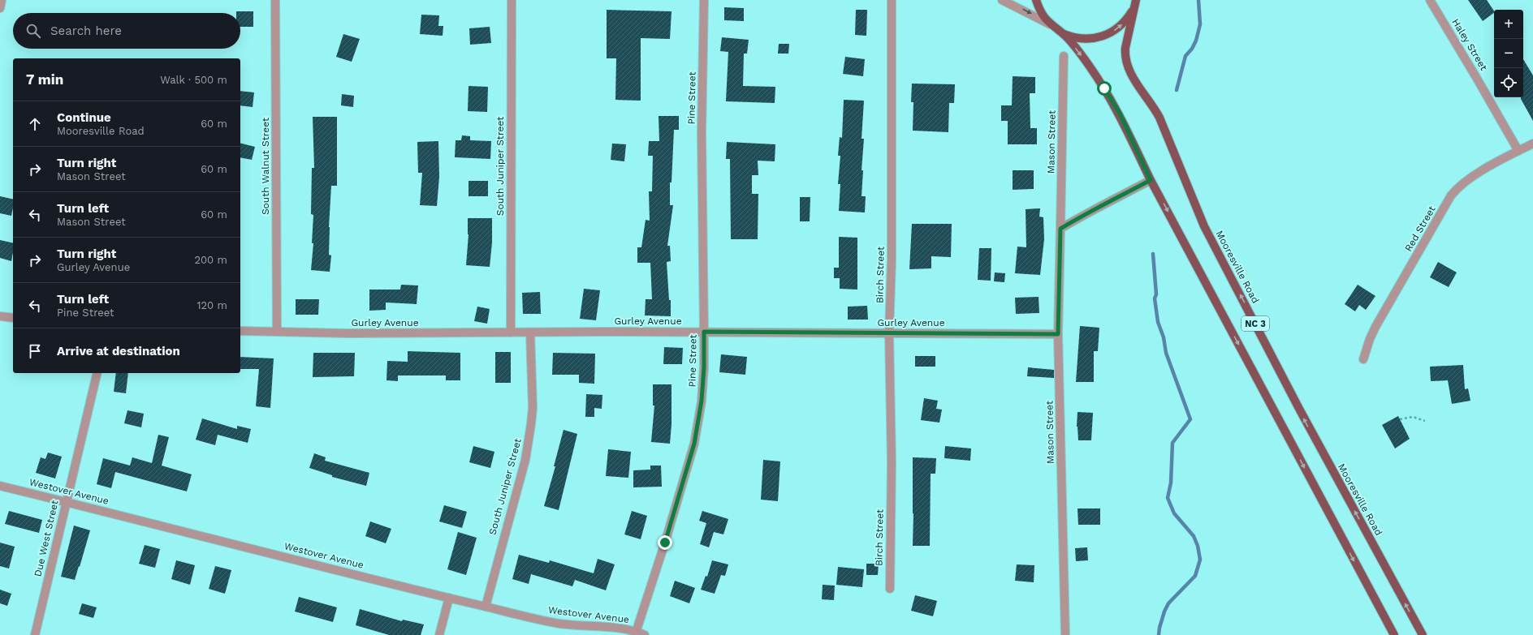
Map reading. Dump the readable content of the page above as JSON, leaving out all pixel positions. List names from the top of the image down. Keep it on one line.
{"streets":{"main road":["Mooresville Road","NC 3"],"street":["Haley Street","Pine Street","Mason Street","South Walnut Street","South Juniper Street","Red Street","Birch Street","Gurley Avenue","Westover Avenue","Due West Street"]},"crossings":[["Haley Street","Red Street"],["Pine Street","Gurley Avenue"],["Pine Street","Westover Avenue"],["Mason Street","Gurley Avenue"],["South Walnut Street","Gurley Avenue"],["South Juniper Street","Gurley Avenue"],["South Juniper Street","Westover Avenue"],["Birch Street","Gurley Avenue"],["Westover Avenue","Due West Street"]],"page":{"map_buttons":["+","−"],"search":"Search here","heading":["7 min","Walk · 500 m"],"list":[["Continue","Mooresville Road","60 m"],["Turn right","Mason Street","60 m"],["Turn left","Mason Street","60 m"],["Turn right","Gurley Avenue","200 m"],["Turn left","Pine Street","120 m"],"Arrive at destination"]}}
